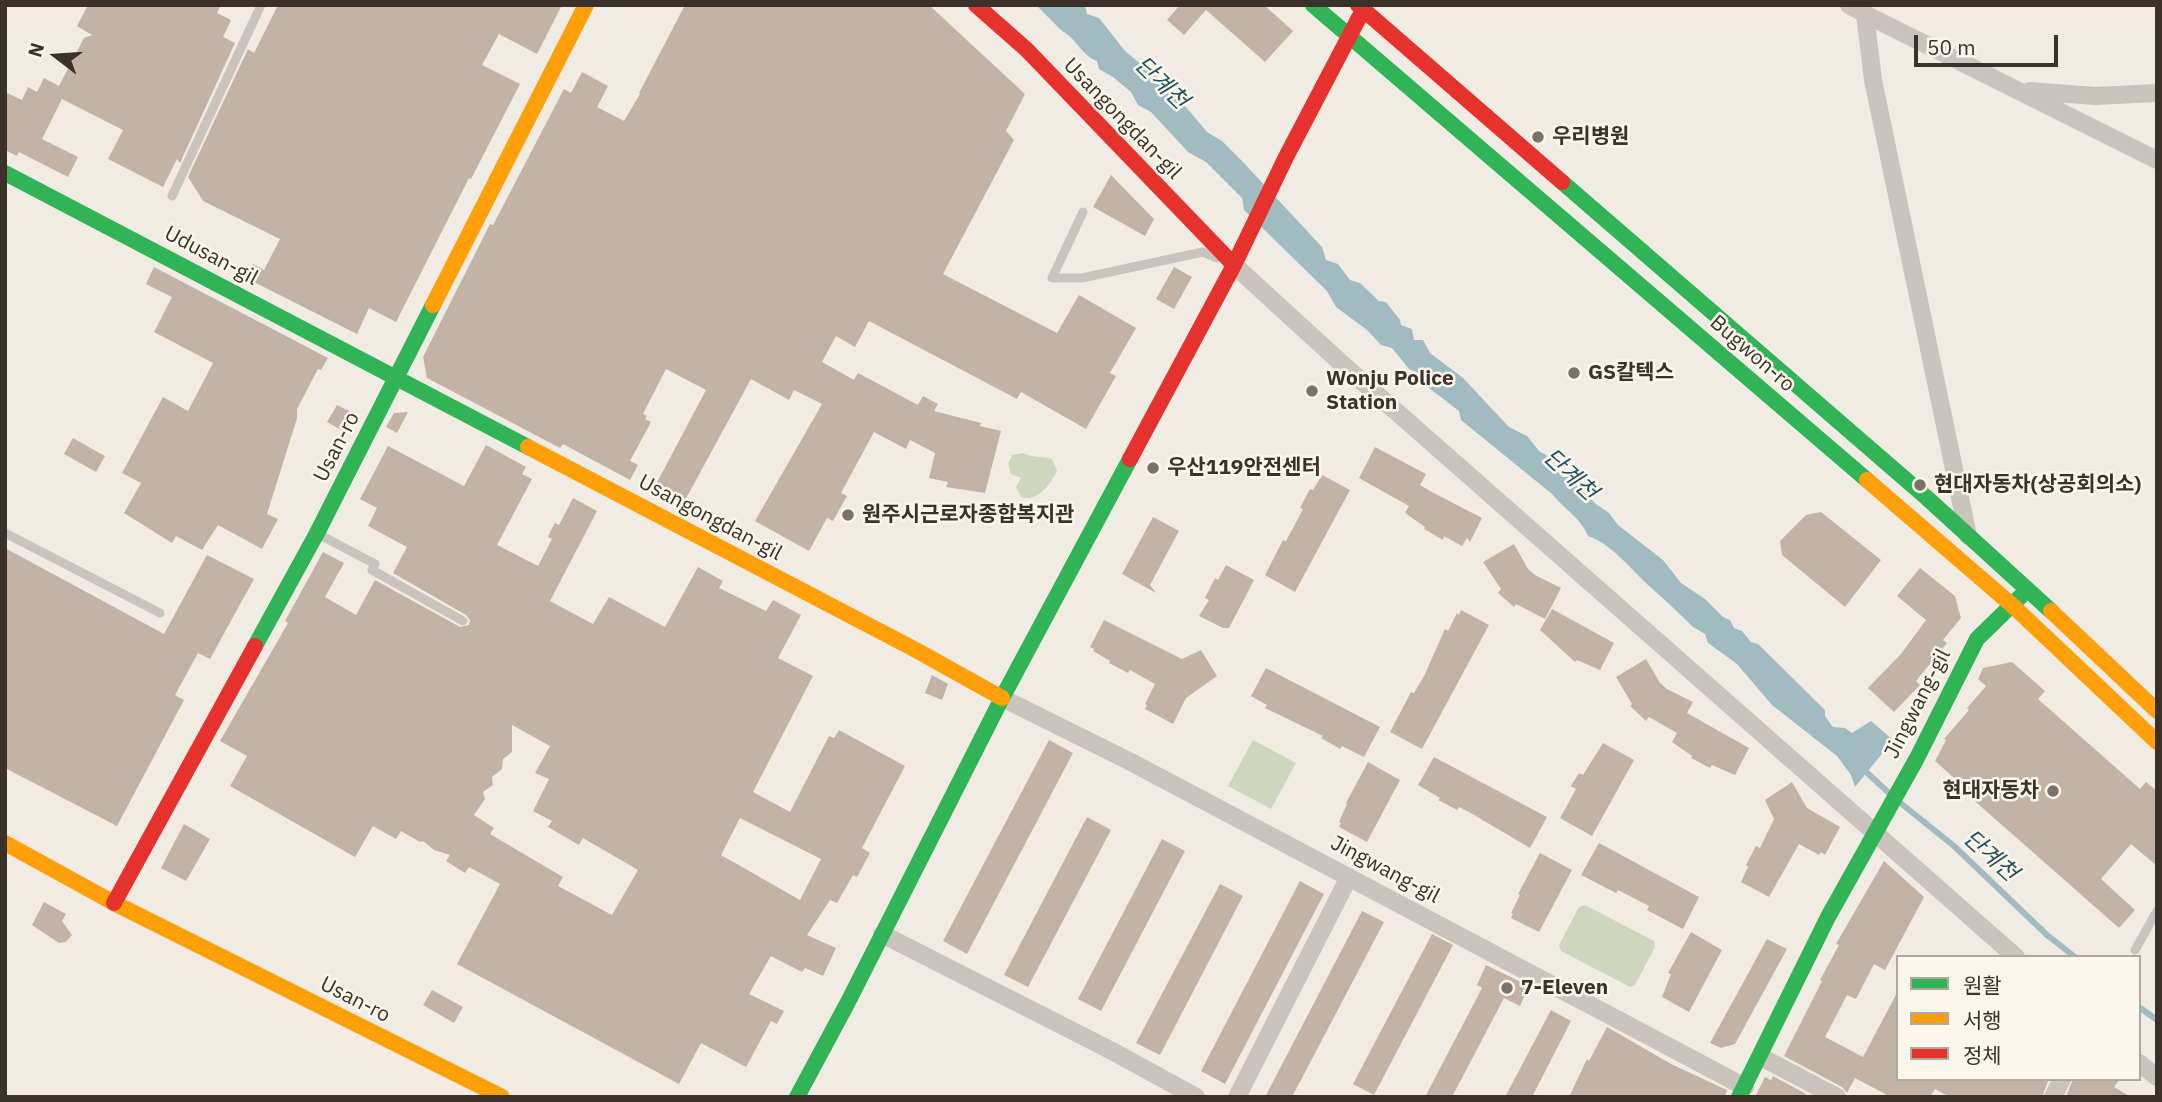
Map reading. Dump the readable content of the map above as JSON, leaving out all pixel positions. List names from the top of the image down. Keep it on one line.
{"streets":{"street":["Usangongdan-gil","Udusan-gil","Bugwon-ro","Usan-ro","Jingwang-gil"]},"crossings":[["Usangongdan-gil","Udusan-gil"],["Usangongdan-gil","Usan-ro"],["Usangongdan-gil","Jingwang-gil"],["Udusan-gil","Usan-ro"],["Bugwon-ro","Jingwang-gil"]],"water":["단계천"],"places":["우리병원","GS칼텍스","Wonju Police Station","우산119안전센터","현대자동차(상공회의소)","원주시근로자종합복지관","현대자동차","7-Eleven"],"legend":["원활","서행","정체"],"scale_bar":"50 m","north":"left"}
